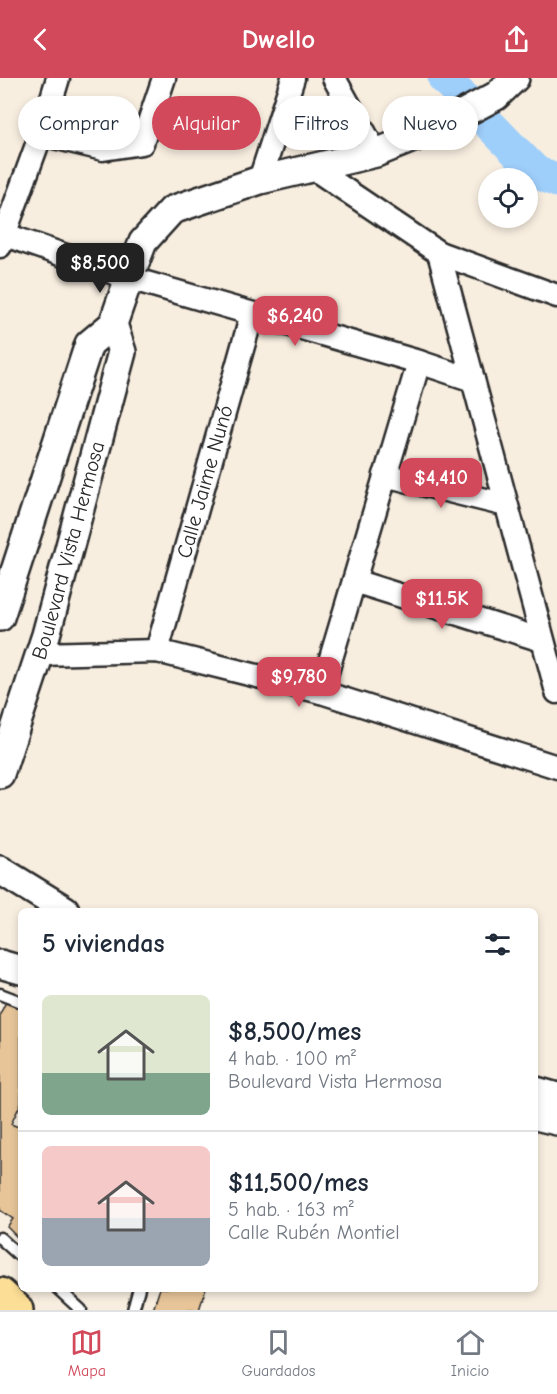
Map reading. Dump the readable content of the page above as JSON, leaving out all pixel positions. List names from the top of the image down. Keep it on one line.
{"streets":{"street":["Calle Jaime Nunó","Boulevard Vista Hermosa"]},"page":{"header":"Dwello","chip":["Comprar","Alquilar","Filtros","Nuevo"],"price":["$8,500","$6,240","$4,410","$11.5K","$9,780"],"heading":"5 viviendas","list":[{"name":"$8,500/mes","note":"4 hab. · 100 m² · Boulevard Vista Hermosa"},{"name":"$11,500/mes","note":"5 hab. · 163 m² · Calle Rubén Montiel"}],"tabs":["Mapa","Guardados","Inicio"]}}
